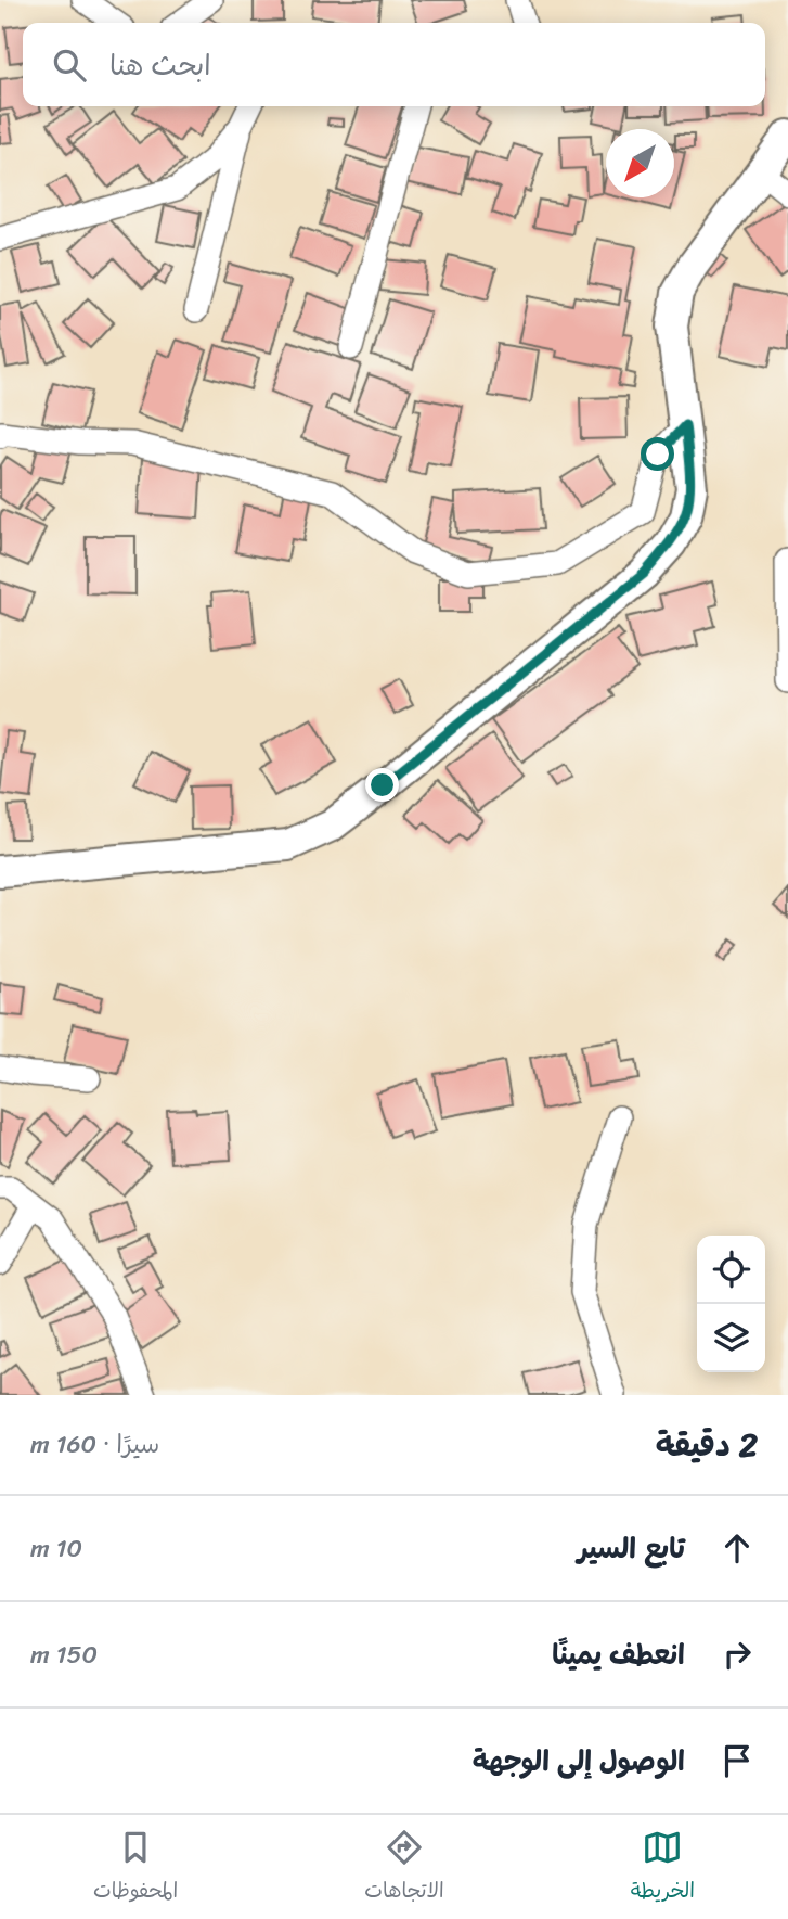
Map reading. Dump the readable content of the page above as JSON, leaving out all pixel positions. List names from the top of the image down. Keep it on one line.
{"north":"bottom left","page":{"search":"ابحث هنا","heading":["2 دقيقة","سيرًا · 160 m"],"list":[["تابع السير","10 m"],["انعطف يمينًا","150 m"],"الوصول إلى الوجهة"],"nav":["الخريطة","الاتجاهات","المحفوظات"]}}
